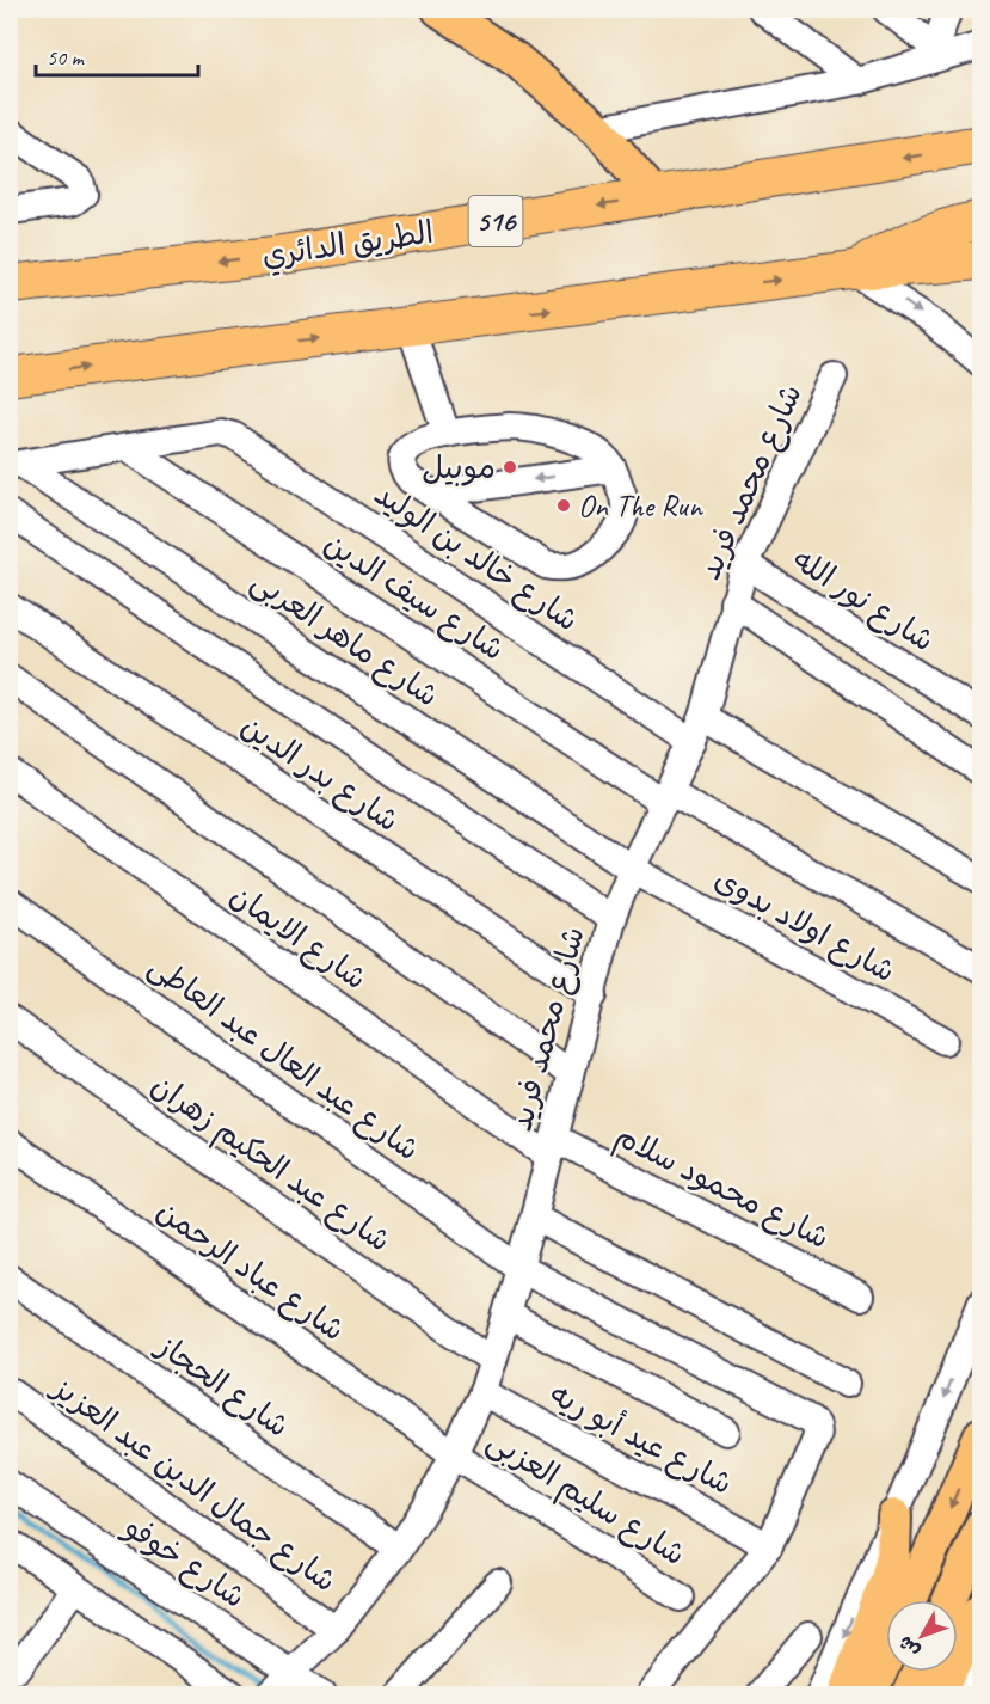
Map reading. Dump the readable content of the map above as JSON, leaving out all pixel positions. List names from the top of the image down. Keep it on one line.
{"streets":{"highway":["516","الطريق الدائري"],"street":["شارع محمد فريد","شارع خالد بن الوليد","شارع سيف الدين","شارع نور الله","شارع ماهر العربى","شارع بدر الدين","شارع اولاد بدوى","شارع الايمان","شارع عبد العال عبد العاطى","شارع عبد الحكيم زهران","شارع محمود سلام","شارع عباد الرحمن","شارع الحجاز","شارع عيد أبو ريه","شارع جمال الدين عبد العزيز","شارع سليم العزبى","شارع خوفو"]},"crossings":[["شارع محمد فريد","شارع خالد بن الوليد"],["شارع محمد فريد","شارع سيف الدين"],["شارع محمد فريد","شارع نور الله"],["شارع محمد فريد","شارع ماهر العربى"],["شارع محمد فريد","شارع بدر الدين"],["شارع محمد فريد","شارع اولاد بدوى"],["شارع محمد فريد","شارع الايمان"],["شارع محمد فريد","شارع عبد العال عبد العاطى"],["شارع محمد فريد","شارع عبد الحكيم زهران"],["شارع محمد فريد","شارع محمود سلام"],["شارع محمد فريد","شارع عباد الرحمن"],["شارع محمد فريد","شارع الحجاز"],["شارع محمد فريد","شارع عيد أبو ريه"],["شارع محمد فريد","شارع جمال الدين عبد العزيز"],["شارع محمد فريد","شارع سليم العزبى"],["شارع محمد فريد","شارع خوفو"],["شارع خالد بن الوليد","شارع سيف الدين"],["شارع ماهر العربى","شارع اولاد بدوى"],["شارع الايمان","شارع محمود سلام"],["شارع عبد العال عبد العاطى","شارع عيد أبو ريه"],["شارع عباد الرحمن","شارع سليم العزبى"]],"places":["موبيل","On The Run"],"scale_bar":"50 m","north":"bottom left"}
